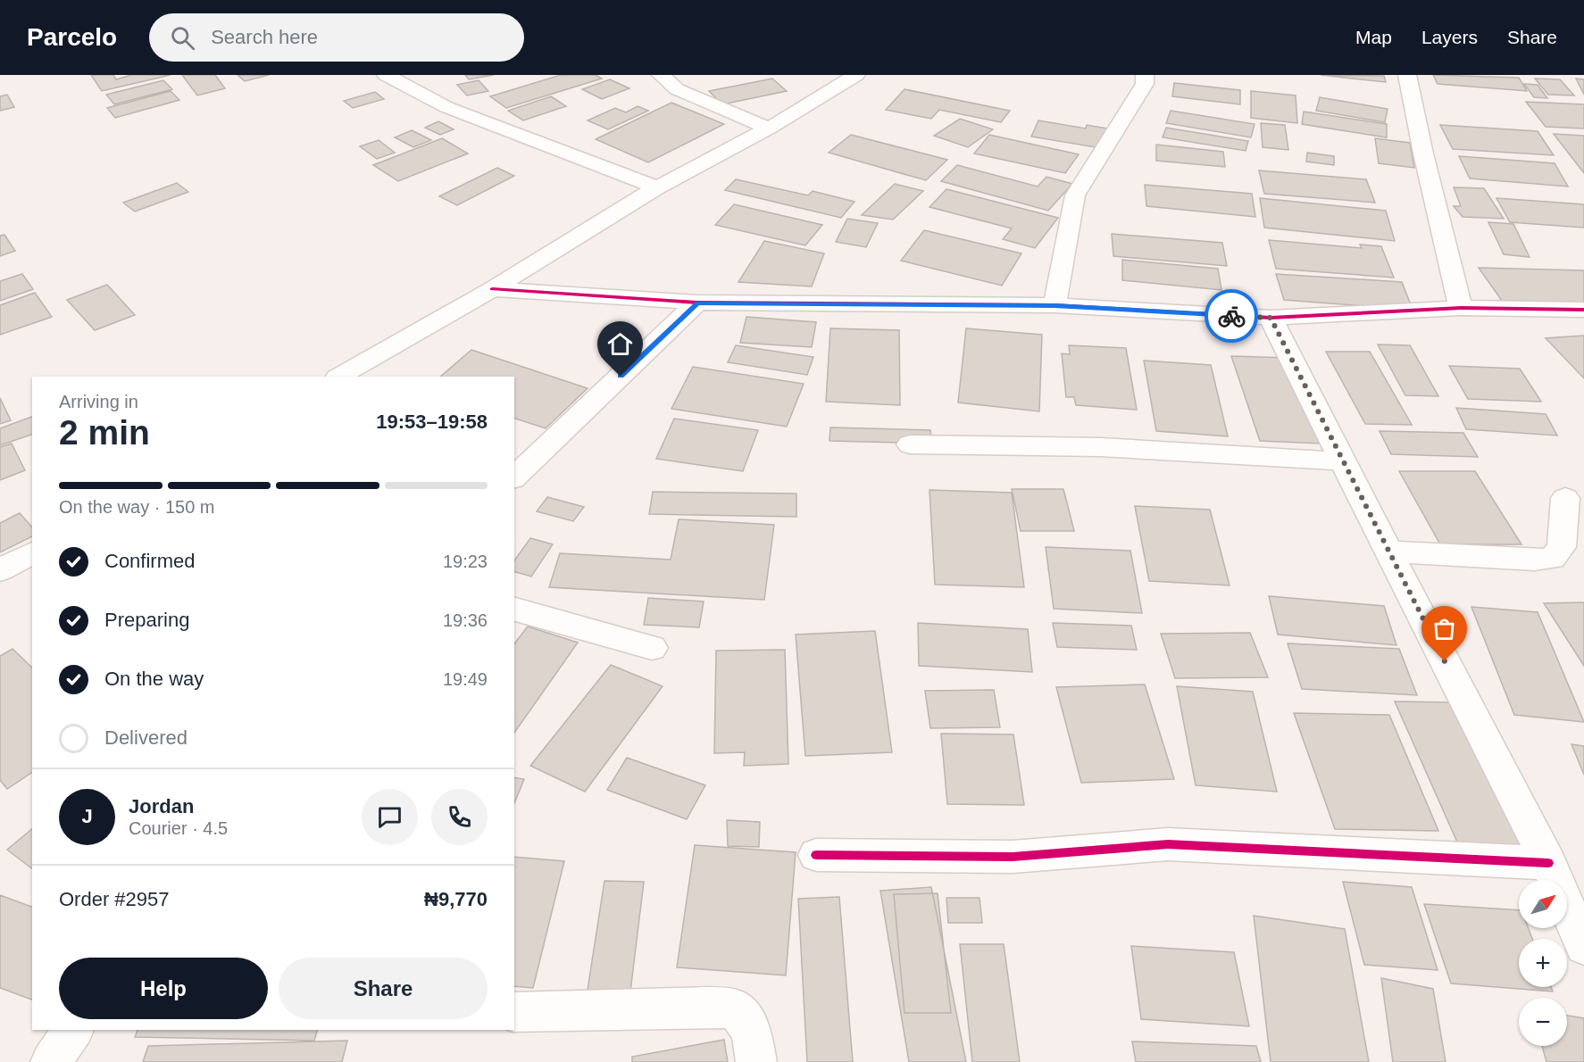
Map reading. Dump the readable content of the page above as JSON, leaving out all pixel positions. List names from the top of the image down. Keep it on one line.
{"north":"top right","page":{"header":"Parcelo","search":"Search here","nav":["Map","Layers","Share"],"heading":["2 min","Arriving in","19:53–19:58"],"panel":["Jordan","Courier · 4.5","Order #2957","₦9,770"],"bar":"On the way · 150 m","list":[["Confirmed","19:23"],["Preparing","19:36"],["On the way","19:49"],"Delivered"],"round":"J","map_buttons":["+","−"],"buttons":["Help","Share"]}}
